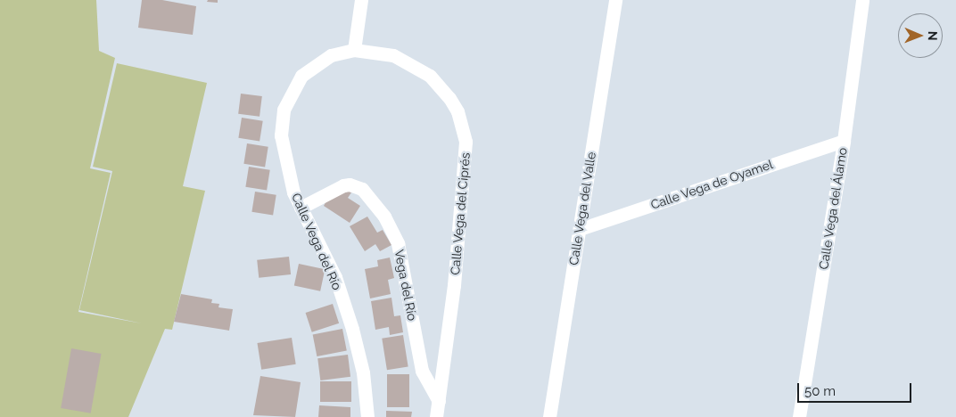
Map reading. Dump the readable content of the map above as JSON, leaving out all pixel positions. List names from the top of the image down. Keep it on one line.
{"streets":{"street":["Calle Vega de Oyamel","Calle Vega del Valle","Calle Vega del Álamo","Calle Vega del Ciprés","Calle Vega del Río","Vega del Río"]},"crossings":[["Calle Vega de Oyamel","Calle Vega del Valle"],["Calle Vega de Oyamel","Calle Vega del Álamo"],["Calle Vega del Ciprés","Calle Vega del Río"],["Calle Vega del Ciprés","Vega del Río"],["Calle Vega del Río","Vega del Río"]],"scale_bar":"50 m","north":"right"}
